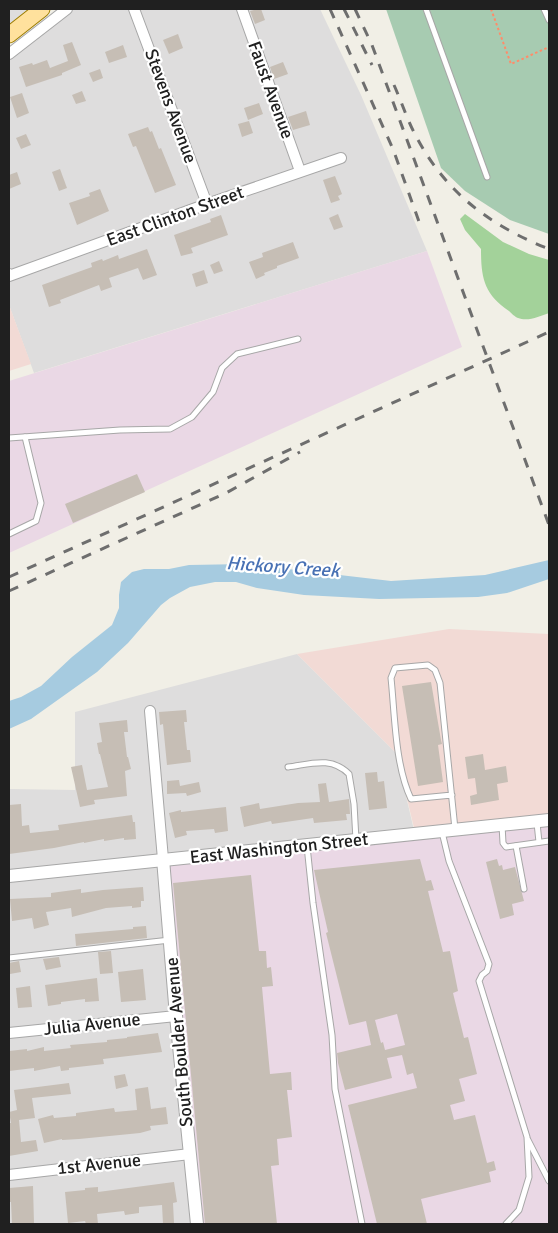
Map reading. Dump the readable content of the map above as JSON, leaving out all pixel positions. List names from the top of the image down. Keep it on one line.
{"streets":{"street":["Faust Avenue","Stevens Avenue","East Clinton Street","East Washington Street","Julia Avenue","South Boulder Avenue","1st Avenue"]},"crossings":[["Faust Avenue","East Clinton Street"],["Stevens Avenue","East Clinton Street"],["East Washington Street","South Boulder Avenue"],["Julia Avenue","South Boulder Avenue"],["South Boulder Avenue","1st Avenue"]],"water":["Hickory Creek"]}
